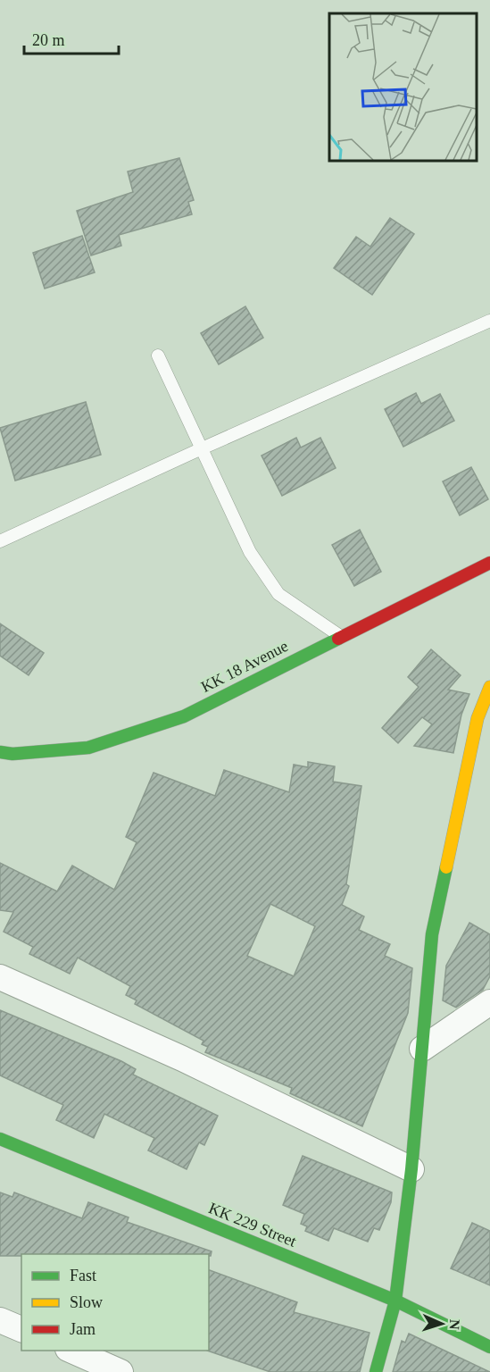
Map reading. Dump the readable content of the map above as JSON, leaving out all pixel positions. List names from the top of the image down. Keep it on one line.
{"streets":{"street":["KK 18 Avenue","KK 229 Street"]},"legend":["Fast","Slow","Jam"],"scale_bar":"20 m","north":"right"}
